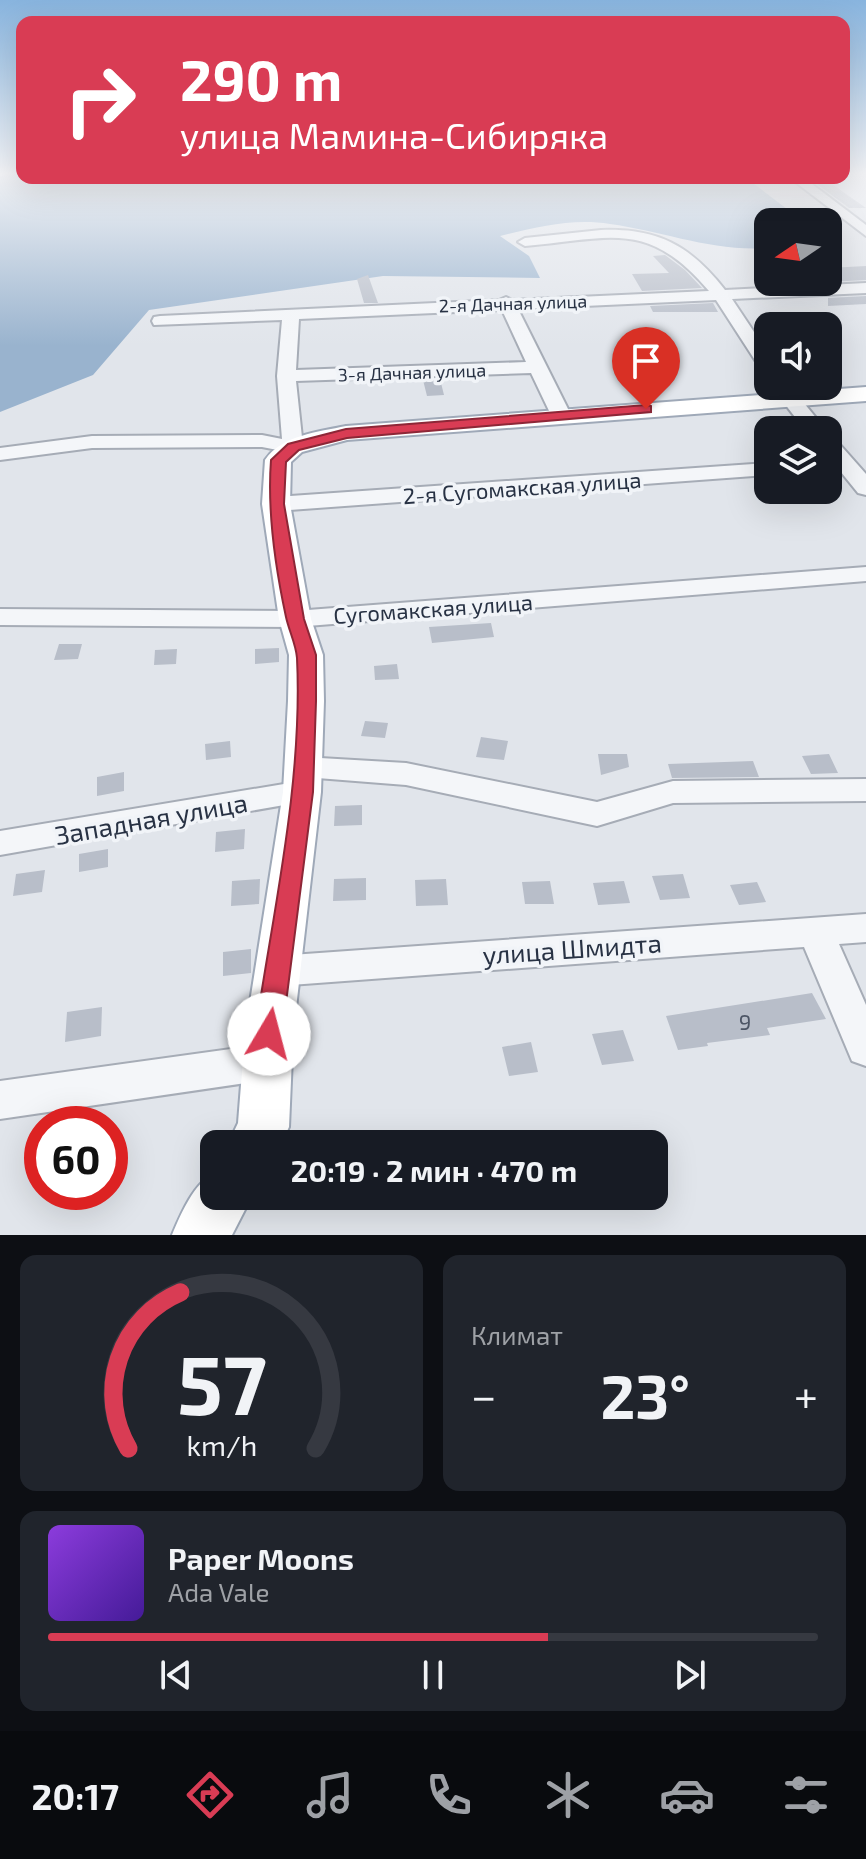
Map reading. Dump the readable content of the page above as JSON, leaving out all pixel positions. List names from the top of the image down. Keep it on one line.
{"streets":{"street":["2-я Дачная улица","3-я Дачная улица","2-я Сугомакская улица","Сугомакская улица","Западная улица","улица Шмидта"]},"house_numbers":["9"],"north":"left","page":{"turn":["290 m","улица Мамина-Сибиряка"],"limit":"60","trip":"20:19 · 2 мин · 470 m","tile":"Климат","heat":["−","23°","+"],"song":["Paper Moons","Ada Vale"],"tabs":"20:17","gauge":["57","km/h"]}}
